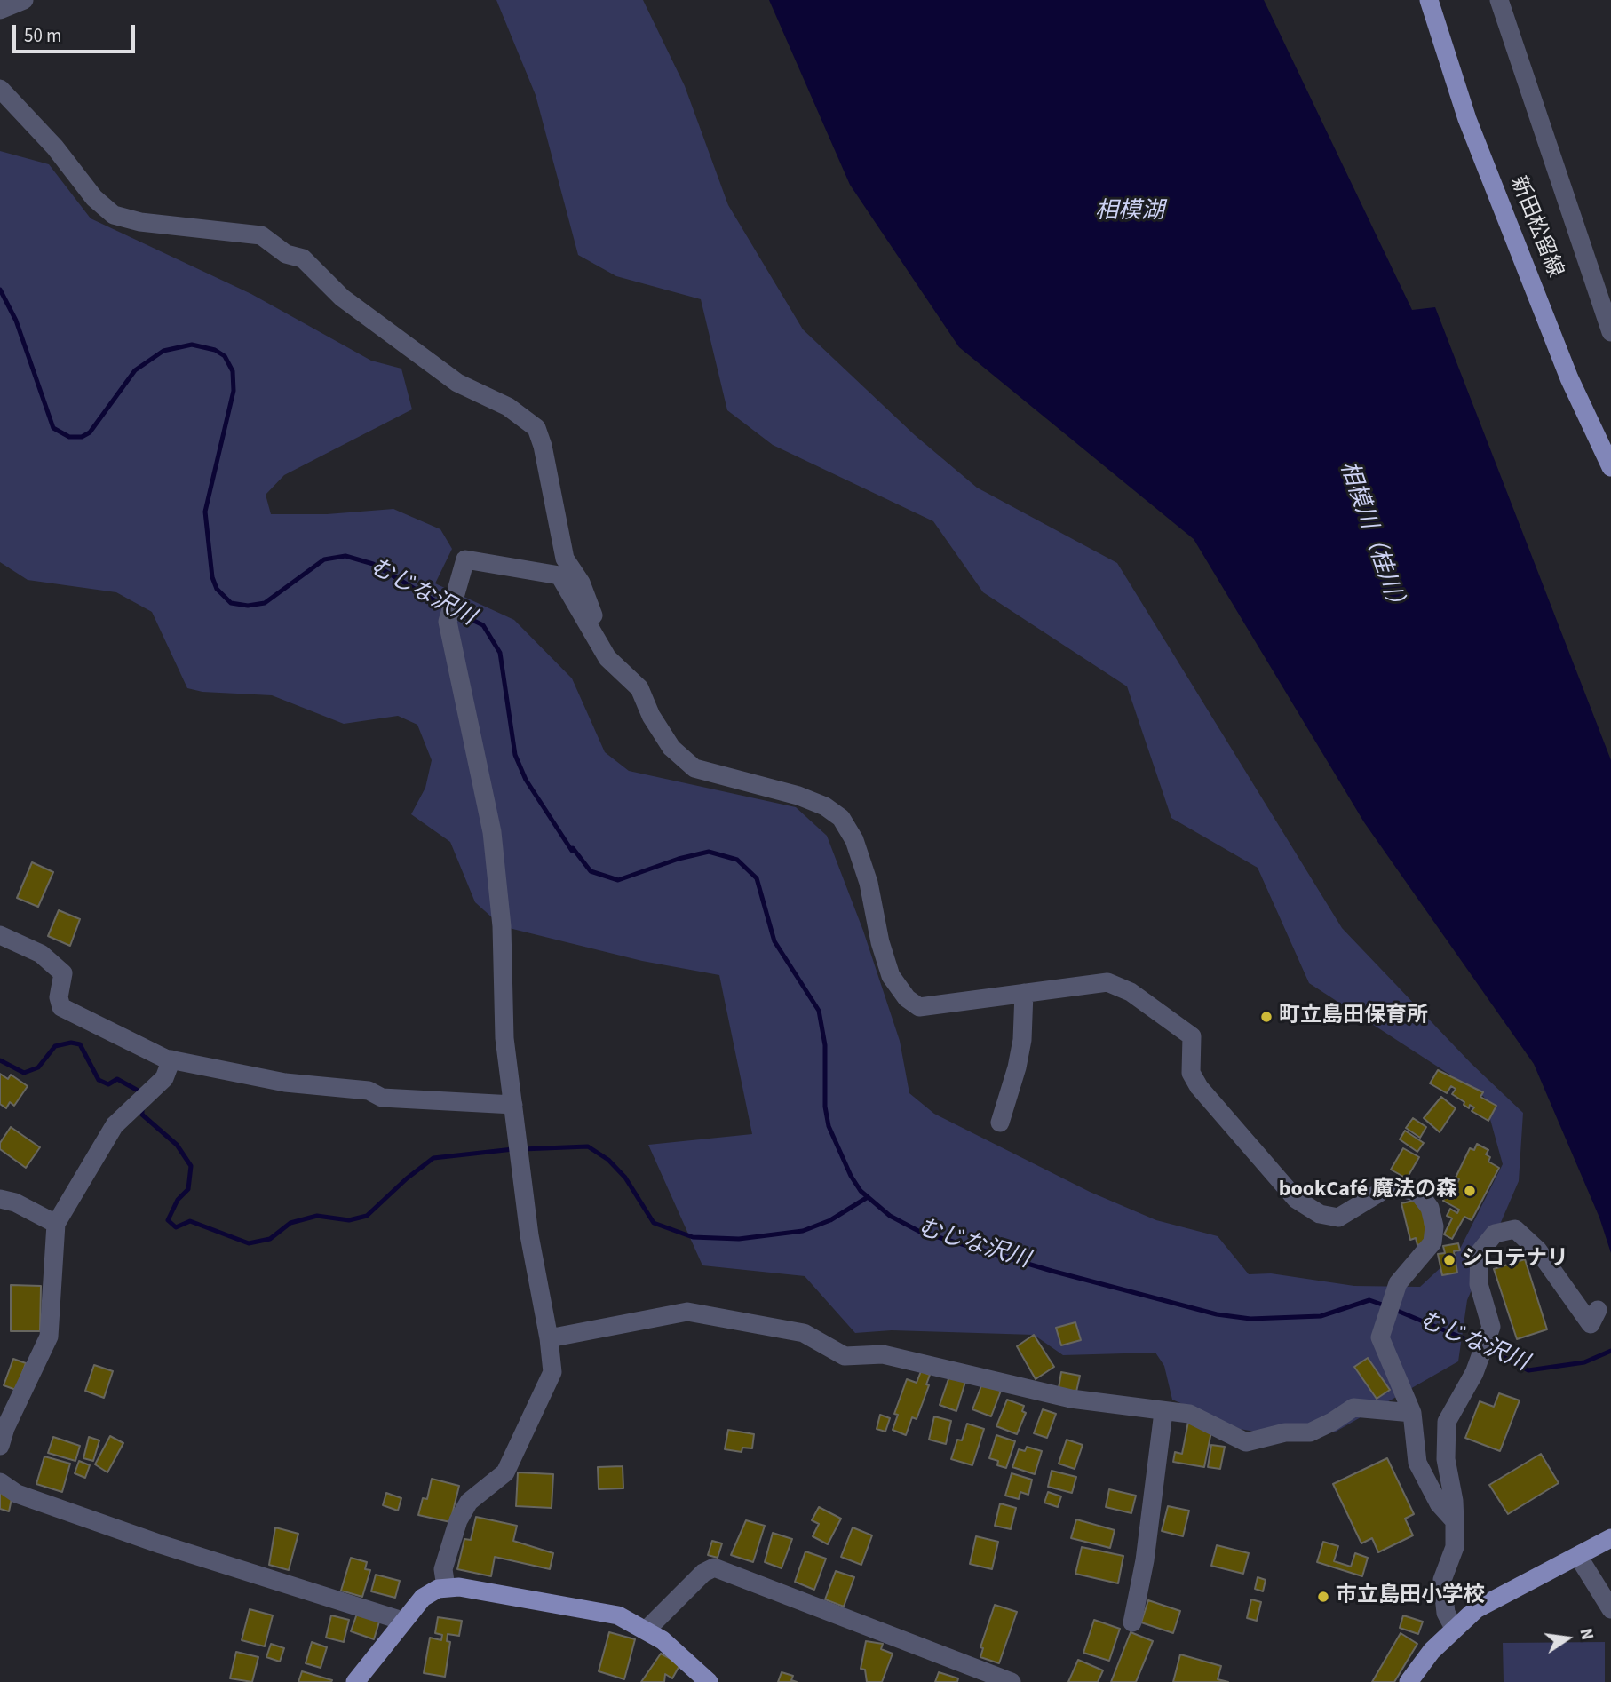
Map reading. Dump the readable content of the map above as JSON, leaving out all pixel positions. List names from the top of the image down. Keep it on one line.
{"streets":{"main road":["新田松留線"]},"water":["相模湖","相模川（桂川）","むじな沢川"],"places":["町立島田保育所","bookCafé 魔法の森","シロテナリ","市立島田小学校"],"scale_bar":"50 m","north":"right"}
